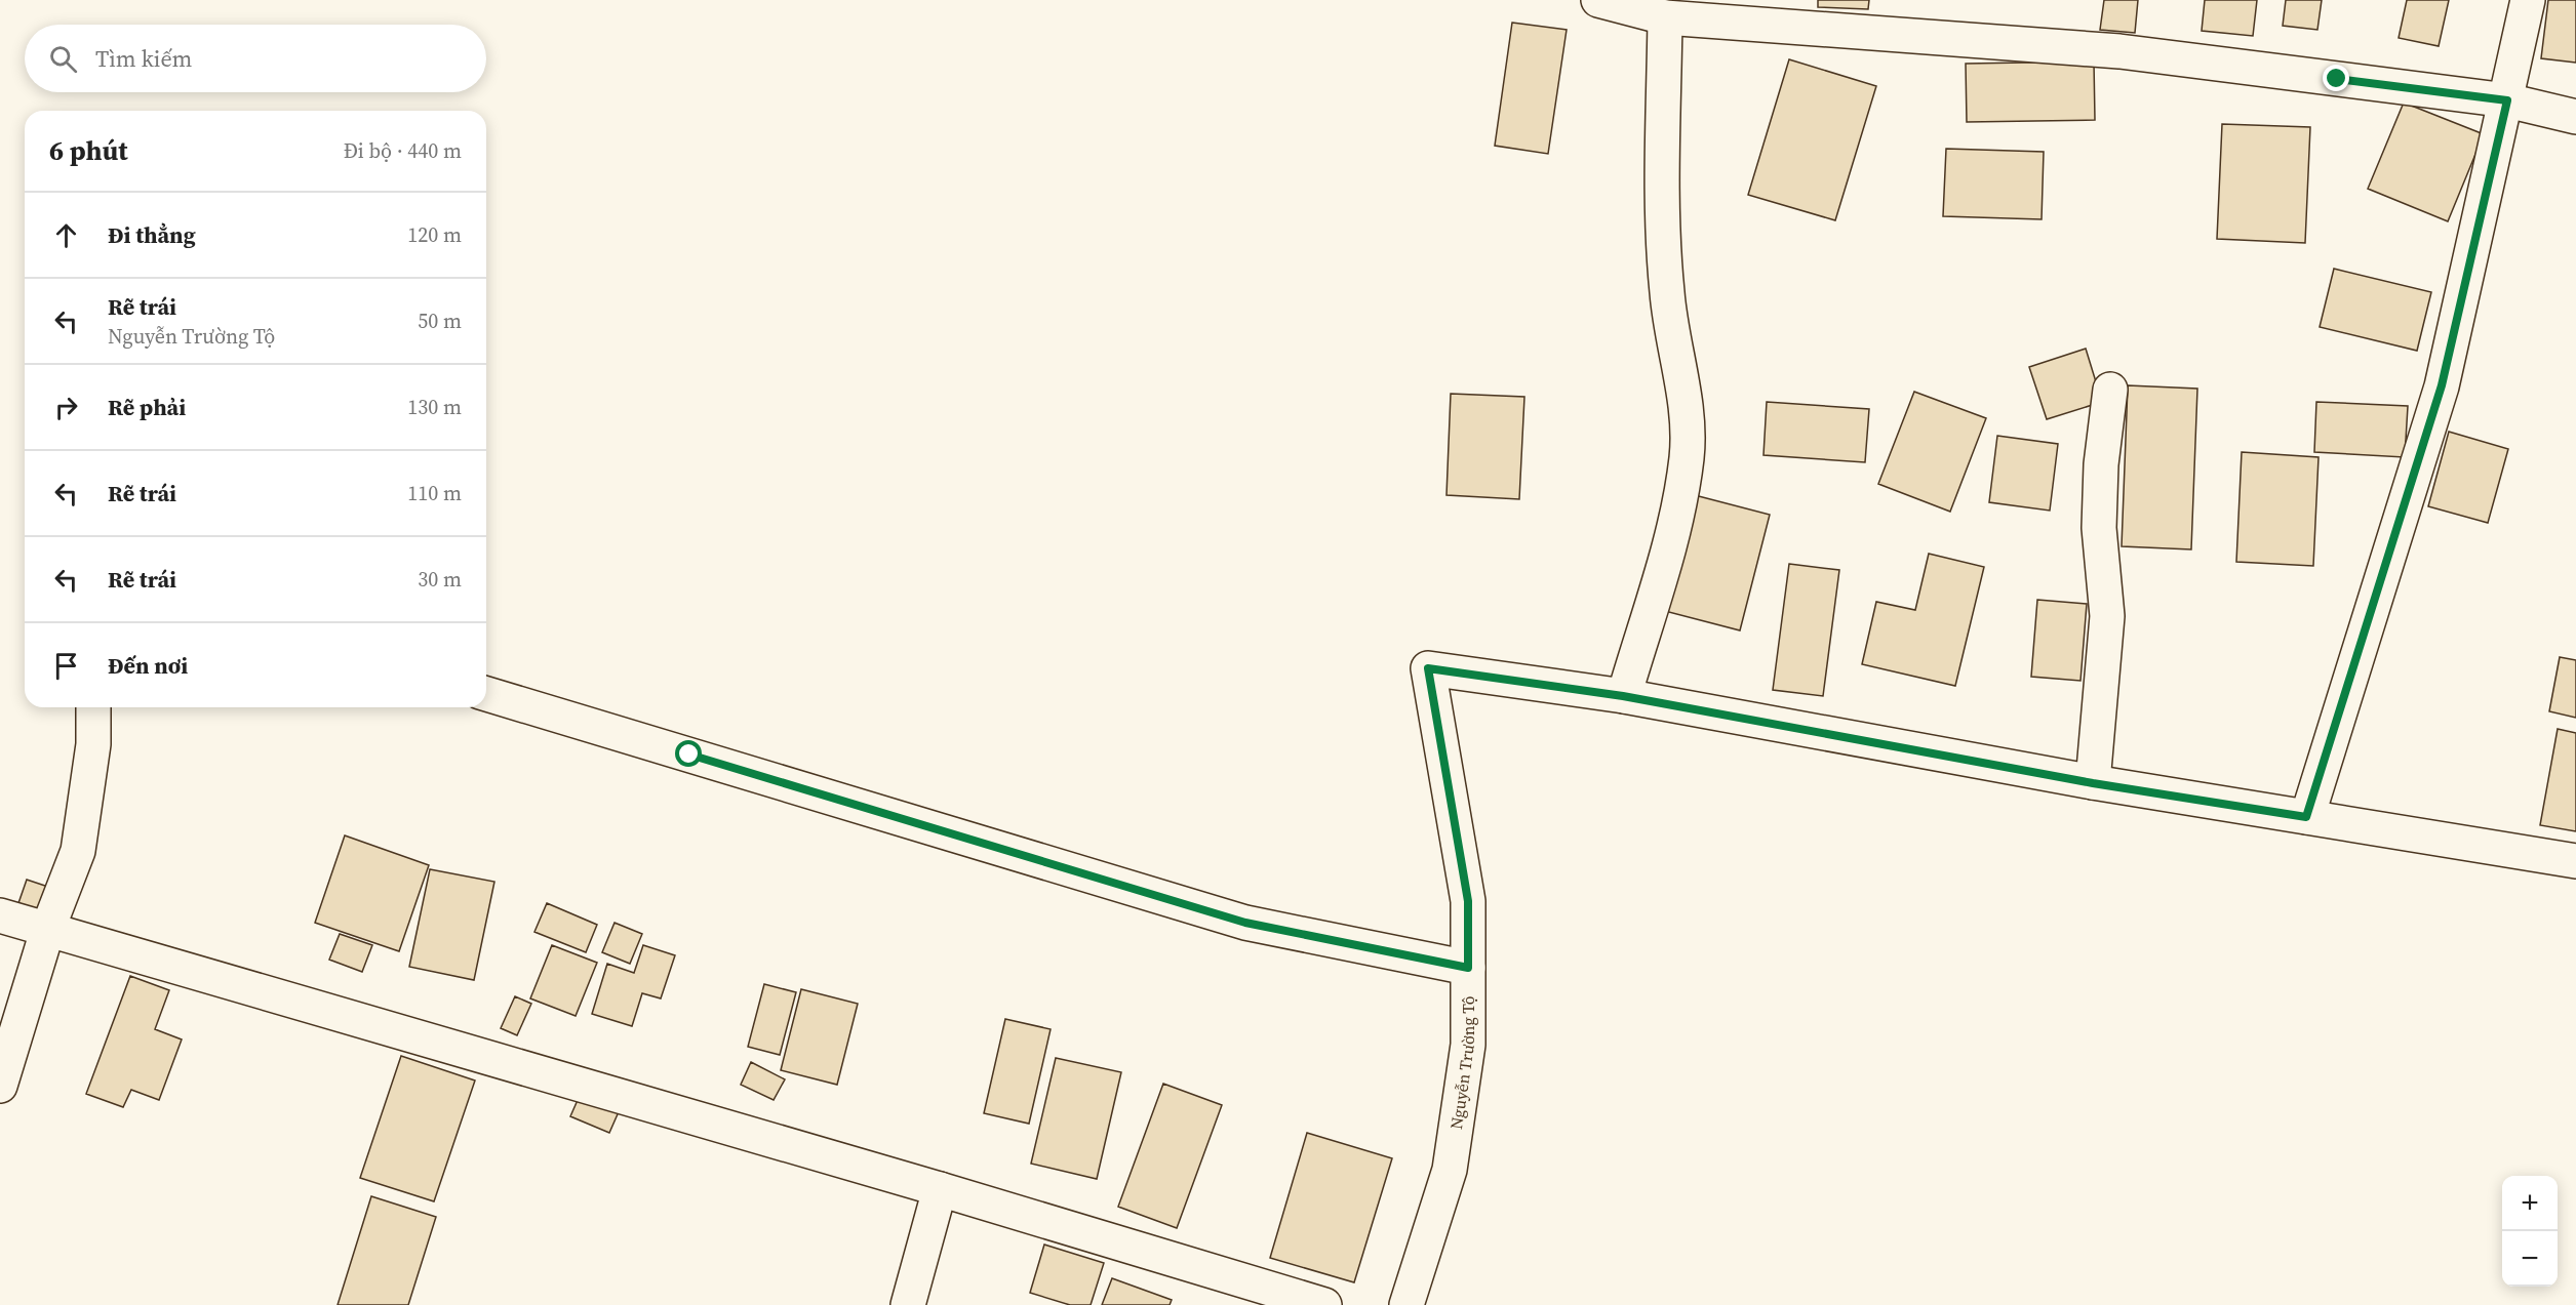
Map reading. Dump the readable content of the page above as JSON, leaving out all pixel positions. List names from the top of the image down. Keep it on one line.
{"streets":{"street":["Nguyễn Trường Tộ"]},"page":{"search":"Tìm kiếm","heading":["6 phút","Đi bộ · 440 m"],"list":[["Đi thẳng","120 m"],["Rẽ trái","Nguyễn Trường Tộ","50 m"],["Rẽ phải","130 m"],["Rẽ trái","110 m"],["Rẽ trái","30 m"],"Đến nơi"],"map_buttons":["+","−"]}}
